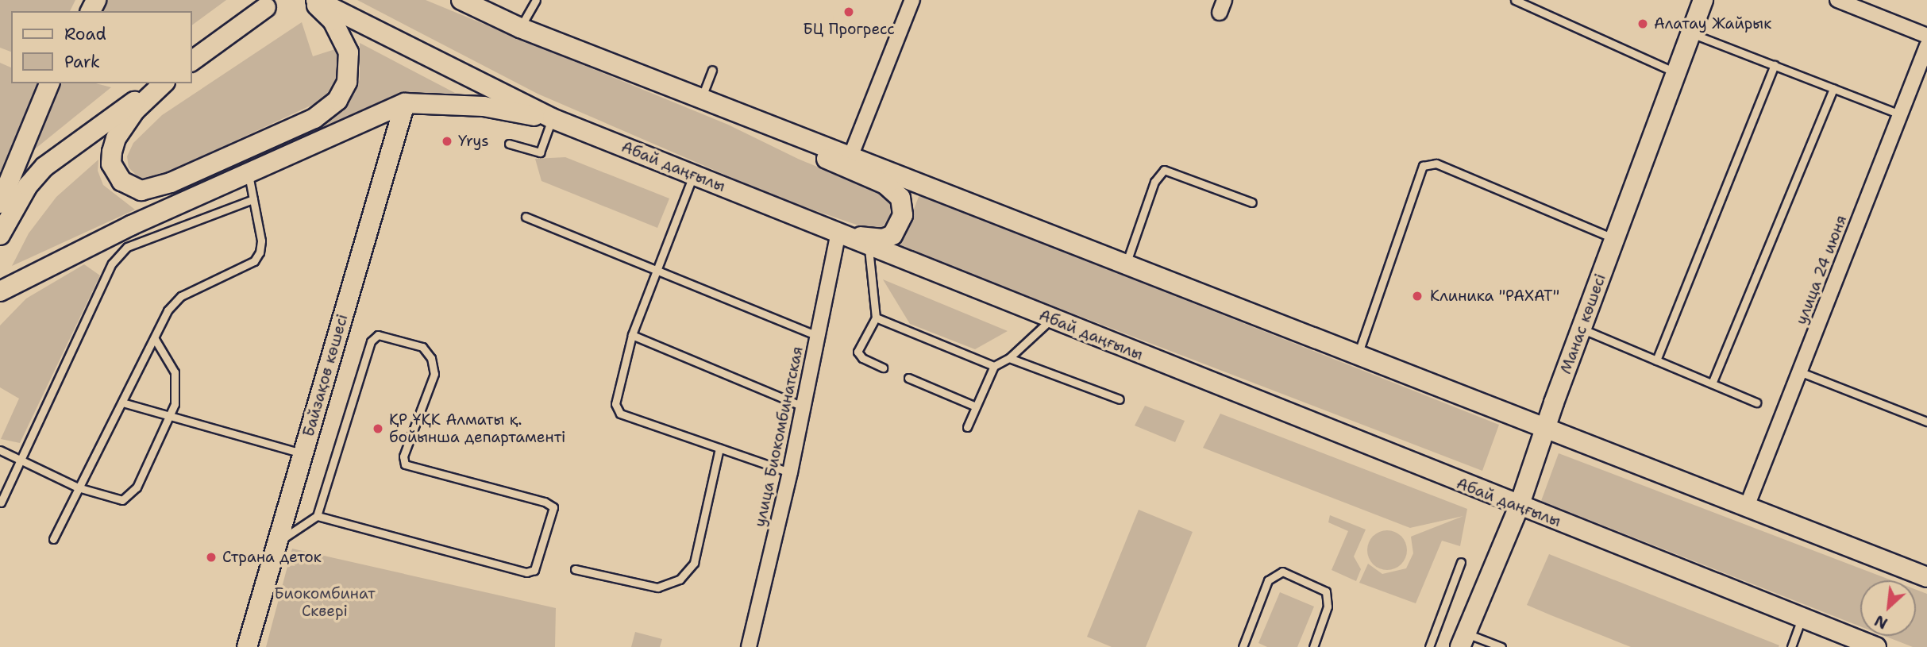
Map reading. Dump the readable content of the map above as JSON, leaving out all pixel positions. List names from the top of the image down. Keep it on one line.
{"streets":{"main road":["Абай даңғылы","Манас көшесі","Байзақов көшесі"],"street":["улица 24 июня","улица Биокомбинатская"]},"crossings":[["Абай даңғылы","Манас көшесі"],["Абай даңғылы","улица Биокомбинатская"]],"parks":["Биокомбинат Сквері"],"places":["БЦ Прогресс","Алатау Жайрык","Yrys","Клиника \"РАХАТ\"","ҚР ҰҚК Алматы қ. бойынша департаменті","Страна деток"],"legend":["Road","Park"],"north":"bottom left"}
